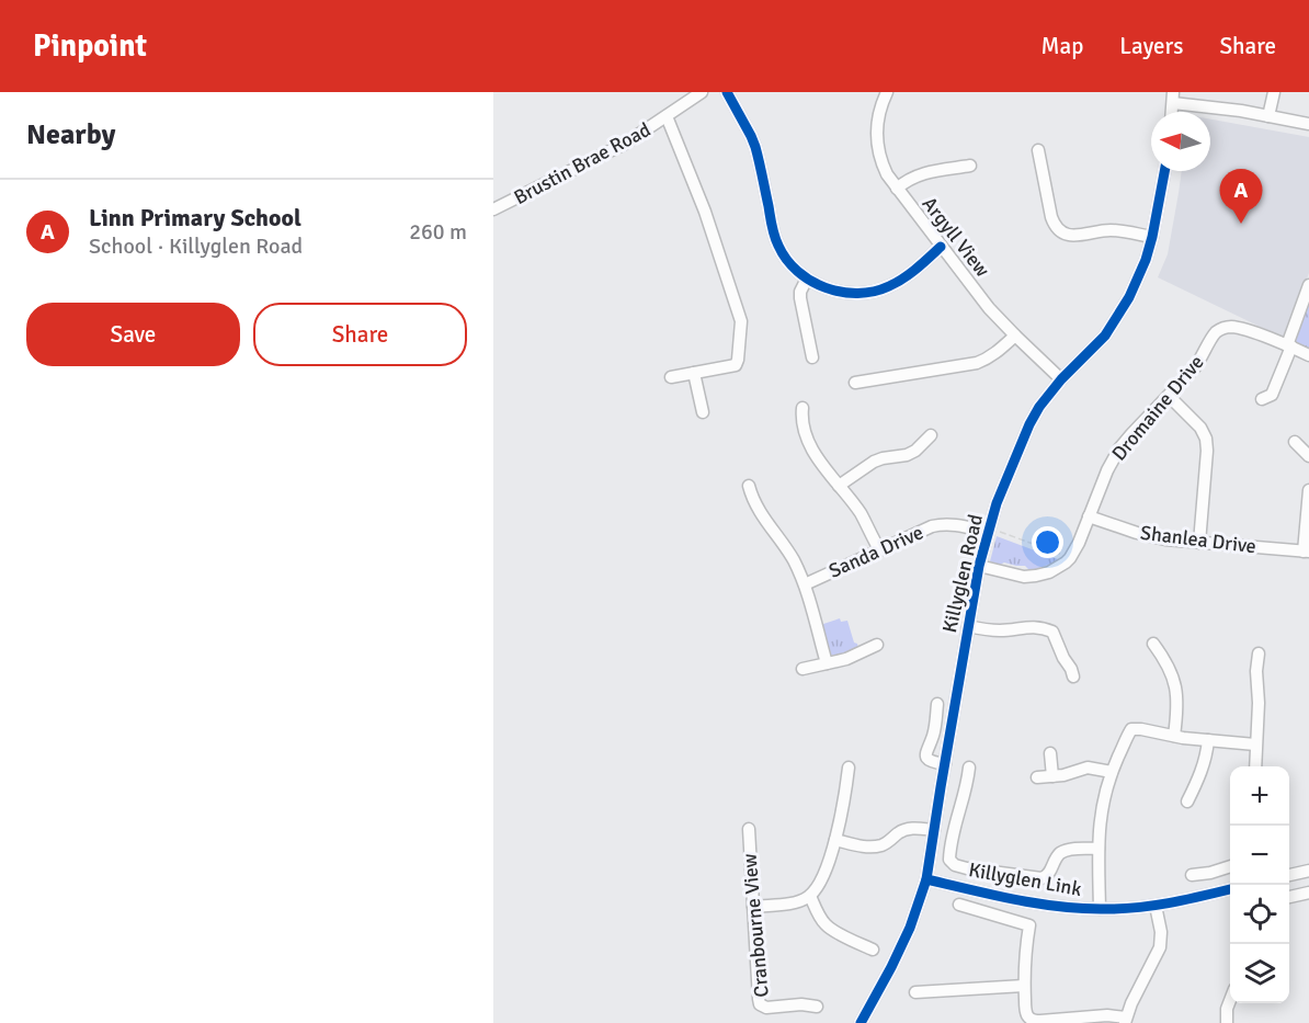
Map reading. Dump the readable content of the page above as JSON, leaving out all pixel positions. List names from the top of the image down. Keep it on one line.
{"streets":{"street":["Brustin Brae Road","Argyll View","Dromaine Drive","Shanlea Drive","Sanda Drive","Killyglen Road","Killyglen Link","Cranbourne View"]},"crossings":[["Argyll View","Killyglen Road"],["Dromaine Drive","Shanlea Drive"],["Sanda Drive","Killyglen Road"],["Killyglen Road","Killyglen Link"]],"north":"left","page":{"header":"Pinpoint","nav":["Map","Layers","Share"],"heading":"Nearby","pins":"A","list":[{"mark":"A","name":"Linn Primary School","note":"School · Killyglen Road","value":"260 m"}],"buttons":["Save","Share"],"map_buttons":["+","−"]}}
